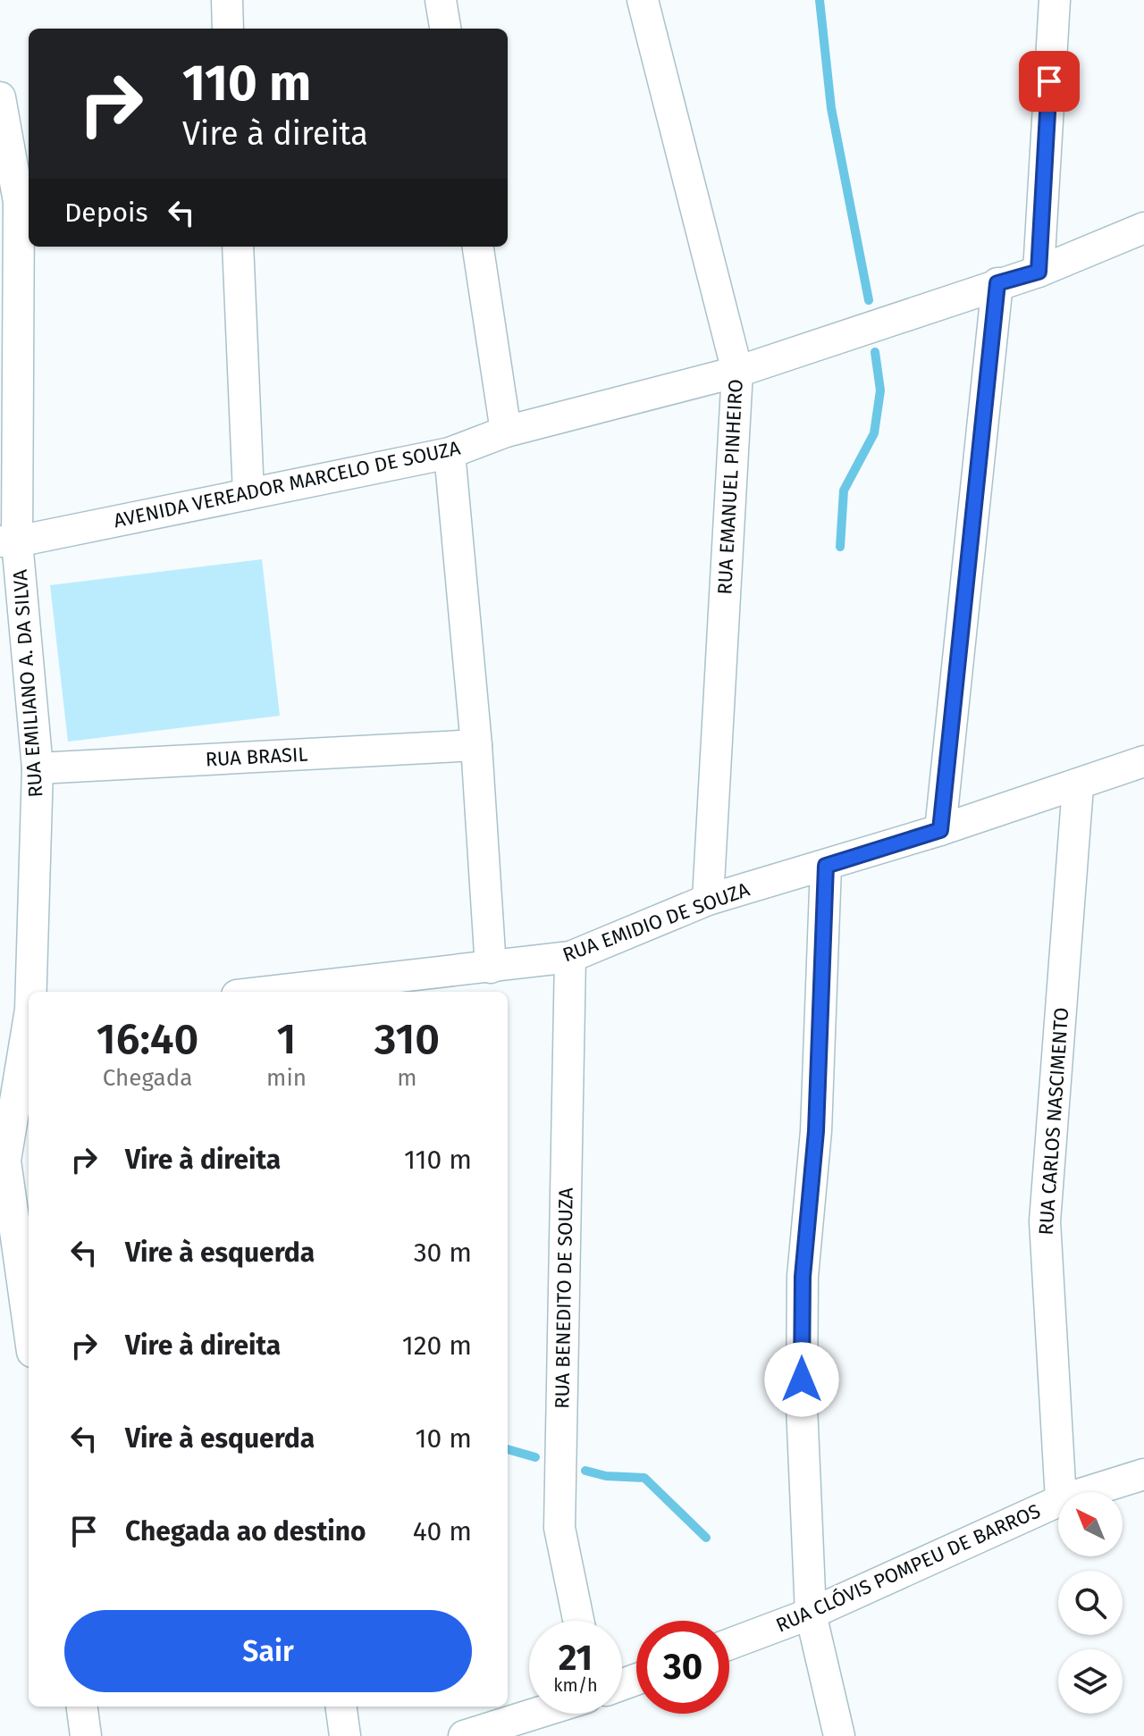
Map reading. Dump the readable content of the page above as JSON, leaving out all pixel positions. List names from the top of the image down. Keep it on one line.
{"streets":{"street":["AVENIDA VEREADOR MARCELO DE SOUZA","RUA EMANUEL PINHEIRO","RUA EMILIANO A. DA SILVA","RUA BRASIL","RUA EMIDIO DE SOUZA","RUA CARLOS NASCIMENTO","RUA BENEDITO DE SOUZA","RUA CLÓVIS POMPEU DE BARROS"]},"crossings":[["AVENIDA VEREADOR MARCELO DE SOUZA","RUA EMANUEL PINHEIRO"],["AVENIDA VEREADOR MARCELO DE SOUZA","RUA EMILIANO A. DA SILVA"],["RUA EMANUEL PINHEIRO","RUA EMIDIO DE SOUZA"],["RUA EMILIANO A. DA SILVA","RUA BRASIL"],["RUA EMIDIO DE SOUZA","RUA CARLOS NASCIMENTO"],["RUA EMIDIO DE SOUZA","RUA BENEDITO DE SOUZA"]],"north":"top left","page":{"turn":["110 m","Vire à direita"],"then":"Depois","eta":["16:40","Chegada","1","min","310","m"],"list":[{"name":"Vire à direita","value":"110 m"},{"name":"Vire à esquerda","value":"30 m"},{"name":"Vire à direita","value":"120 m"},{"name":"Vire à esquerda","value":"10 m"},{"name":"Chegada ao destino","value":"40 m"}],"buttons":"Sair","speed":"21 km/h","limit":"30"}}
